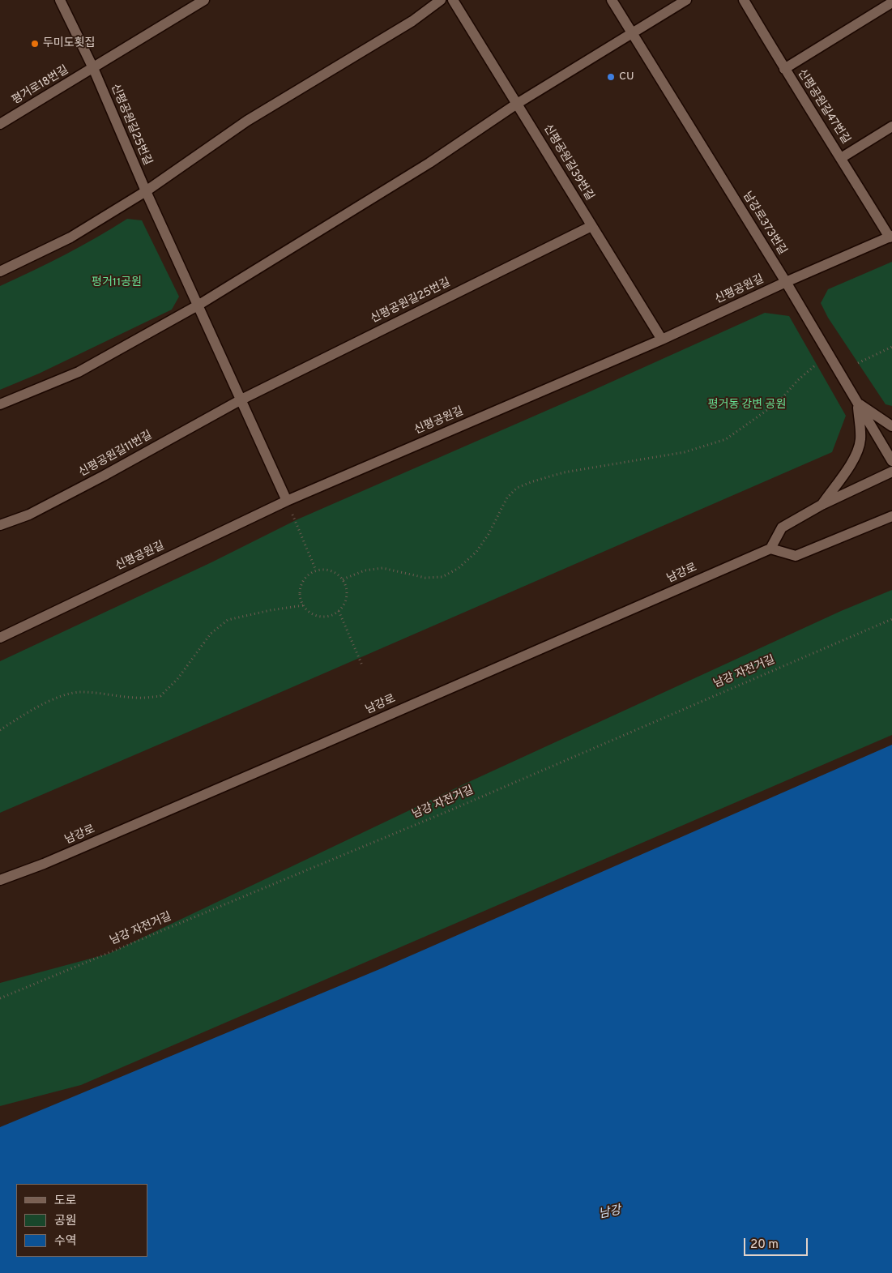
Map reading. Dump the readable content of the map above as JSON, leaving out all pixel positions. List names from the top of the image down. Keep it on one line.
{"streets":{"street":["평거로18번길","신평공원길47번길","신평공원길25번길","신평공원길39번길","남강로373번길","신평공원길","신평공원길11번길","남강로"],"path":["남강 자전거길"]},"crossings":[["평거로18번길","신평공원길25번길"],["신평공원길47번길","신평공원길"],["신평공원길25번길","신평공원길39번길"],["신평공원길25번길","신평공원길"],["신평공원길25번길","신평공원길11번길"],["신평공원길39번길","신평공원길"],["남강로373번길","신평공원길"]],"water":["남강"],"parks":["평거11공원","평거동 강변 공원"],"places":["두미도횟집","CU"],"legend":["도로","공원","수역"],"scale_bar":"20 m"}
